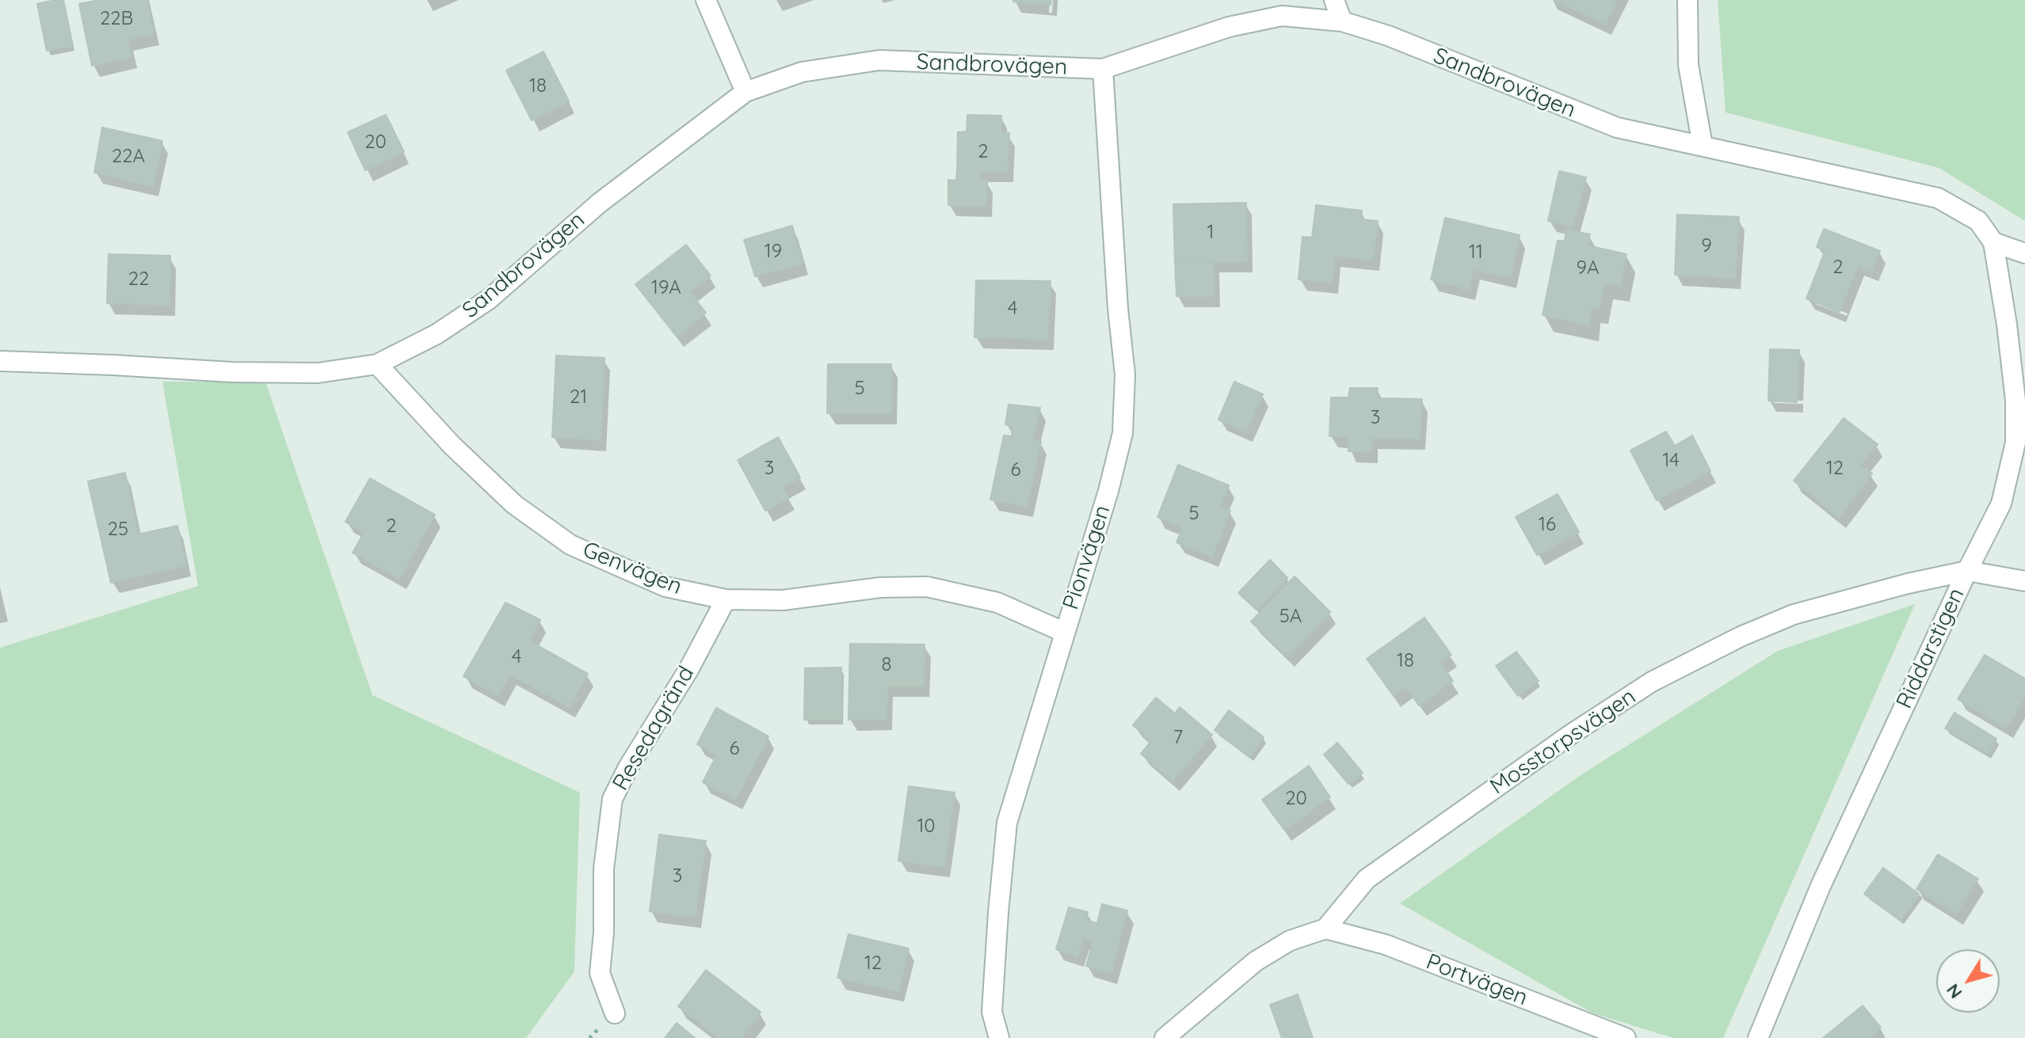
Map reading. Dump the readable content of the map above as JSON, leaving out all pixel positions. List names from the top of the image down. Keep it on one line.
{"streets":{"street":["Sandbrovägen","Pionvägen","Genvägen","Riddarstigen","Resedagränd","Mosstorpsvägen","Portvägen"]},"crossings":[["Sandbrovägen","Pionvägen"],["Sandbrovägen","Genvägen"],["Sandbrovägen","Riddarstigen"],["Pionvägen","Genvägen"],["Genvägen","Resedagränd"],["Riddarstigen","Mosstorpsvägen"],["Mosstorpsvägen","Portvägen"]],"house_numbers":["22B","18","20","2","22A","1","9","19","11","2","9A","22","19A","4","5","21","3","14","3","12","6","5","16","2","25","5A","4","18","8","7","6","20","10","3","12"],"north":"bottom left"}
